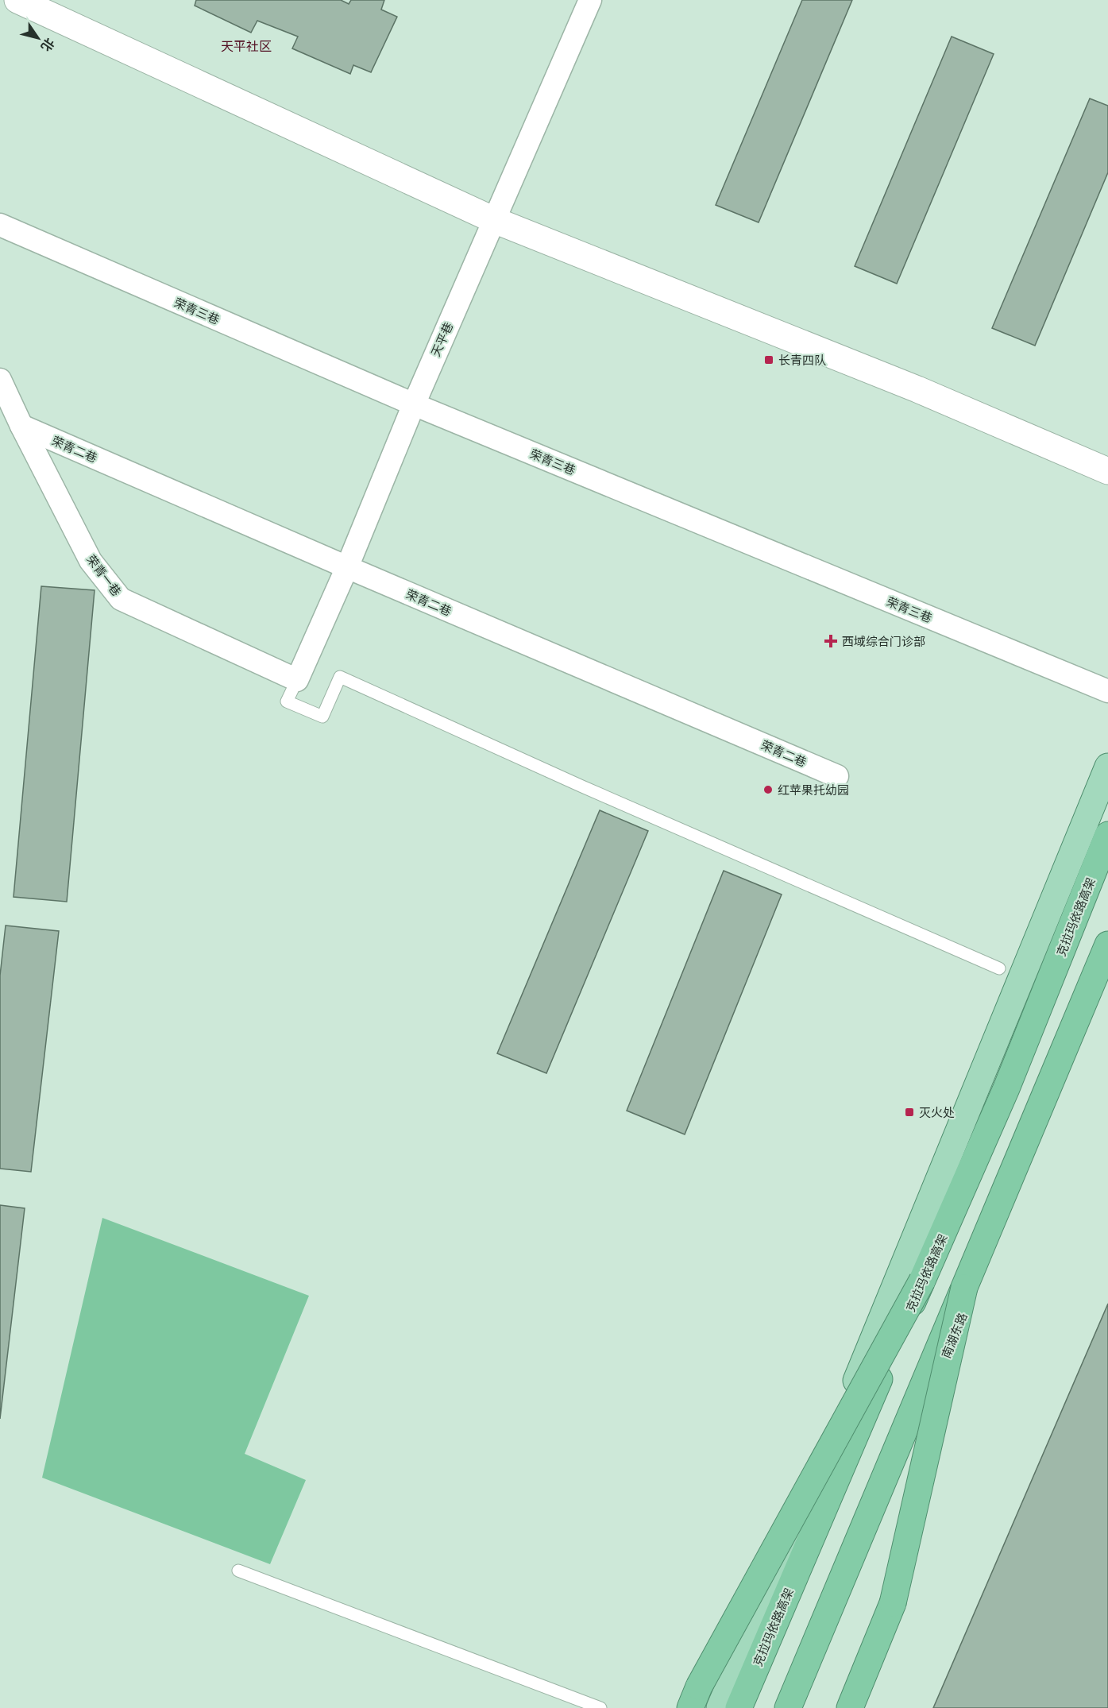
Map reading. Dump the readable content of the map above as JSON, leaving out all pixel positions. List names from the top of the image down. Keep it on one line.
{"streets":{"highway":["克拉玛依路高架"],"main road":["南湖东路"],"street":["荣青三巷","天平巷","荣青二巷","荣青一巷"]},"crossings":[["荣青三巷","天平巷"],["天平巷","荣青二巷"],["天平巷","荣青一巷"],["荣青二巷","荣青一巷"]],"districts":["天平社区"],"places":{"transit":["长青四队","灭火处"],"health":["西域综合门诊部"],"other":["红苹果托幼园"]},"north":"bottom right"}
